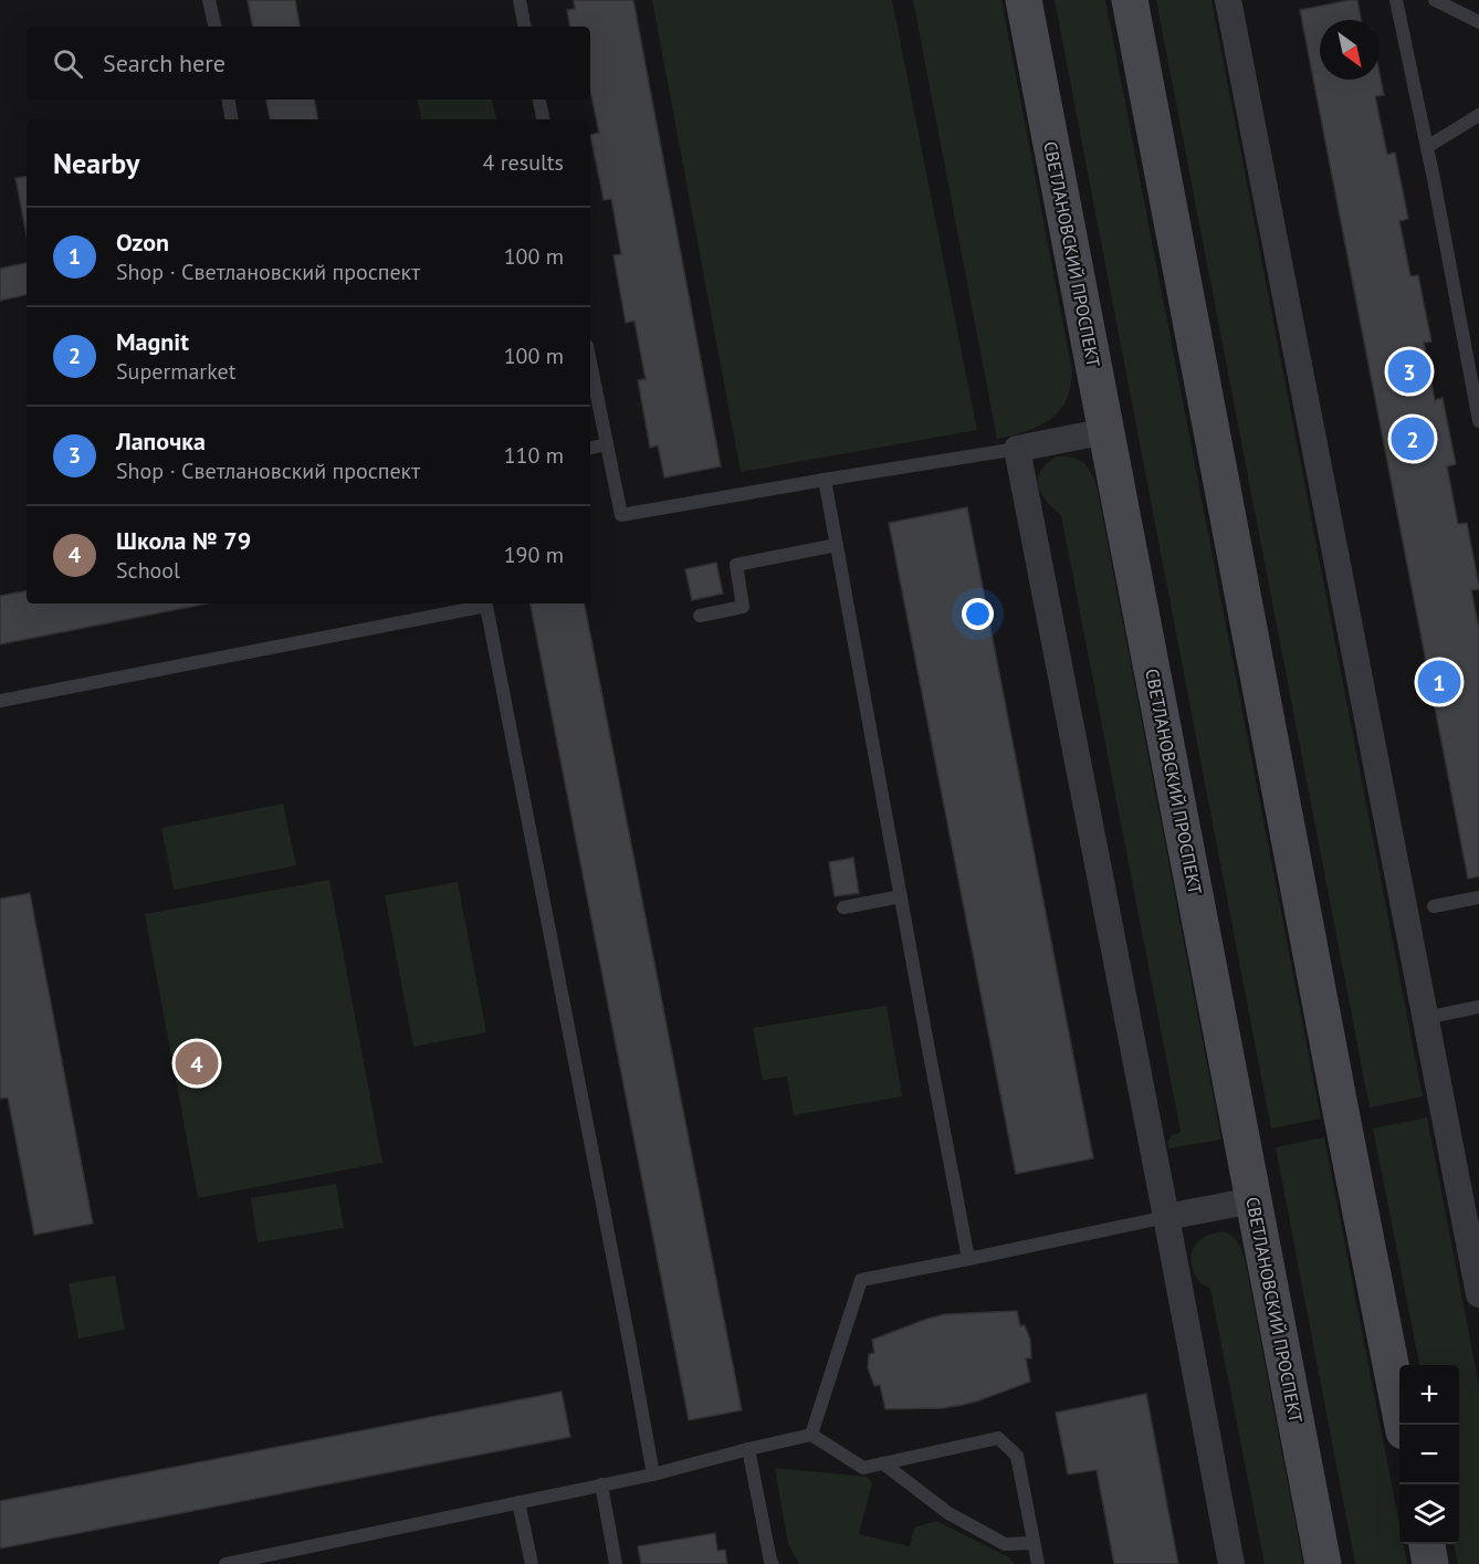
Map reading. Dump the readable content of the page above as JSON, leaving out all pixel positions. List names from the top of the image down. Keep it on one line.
{"streets":{"main road":["СВЕТЛАНОВСКИЙ ПРОСПЕКТ"]},"north":"bottom right","page":{"search":"Search here","heading":["Nearby","4 results"],"list":[{"mark":"1","name":"Ozon","note":"Shop · Светлановский проспект","value":"100 m"},{"mark":"2","name":"Magnit","note":"Supermarket","value":"100 m"},{"mark":"3","name":"Лапочка","note":"Shop · Светлановский проспект","value":"110 m"},{"mark":"4","name":"Школа № 79","note":"School","value":"190 m"}],"pins":["3","2","1","4"],"map_buttons":["+","−"]}}
